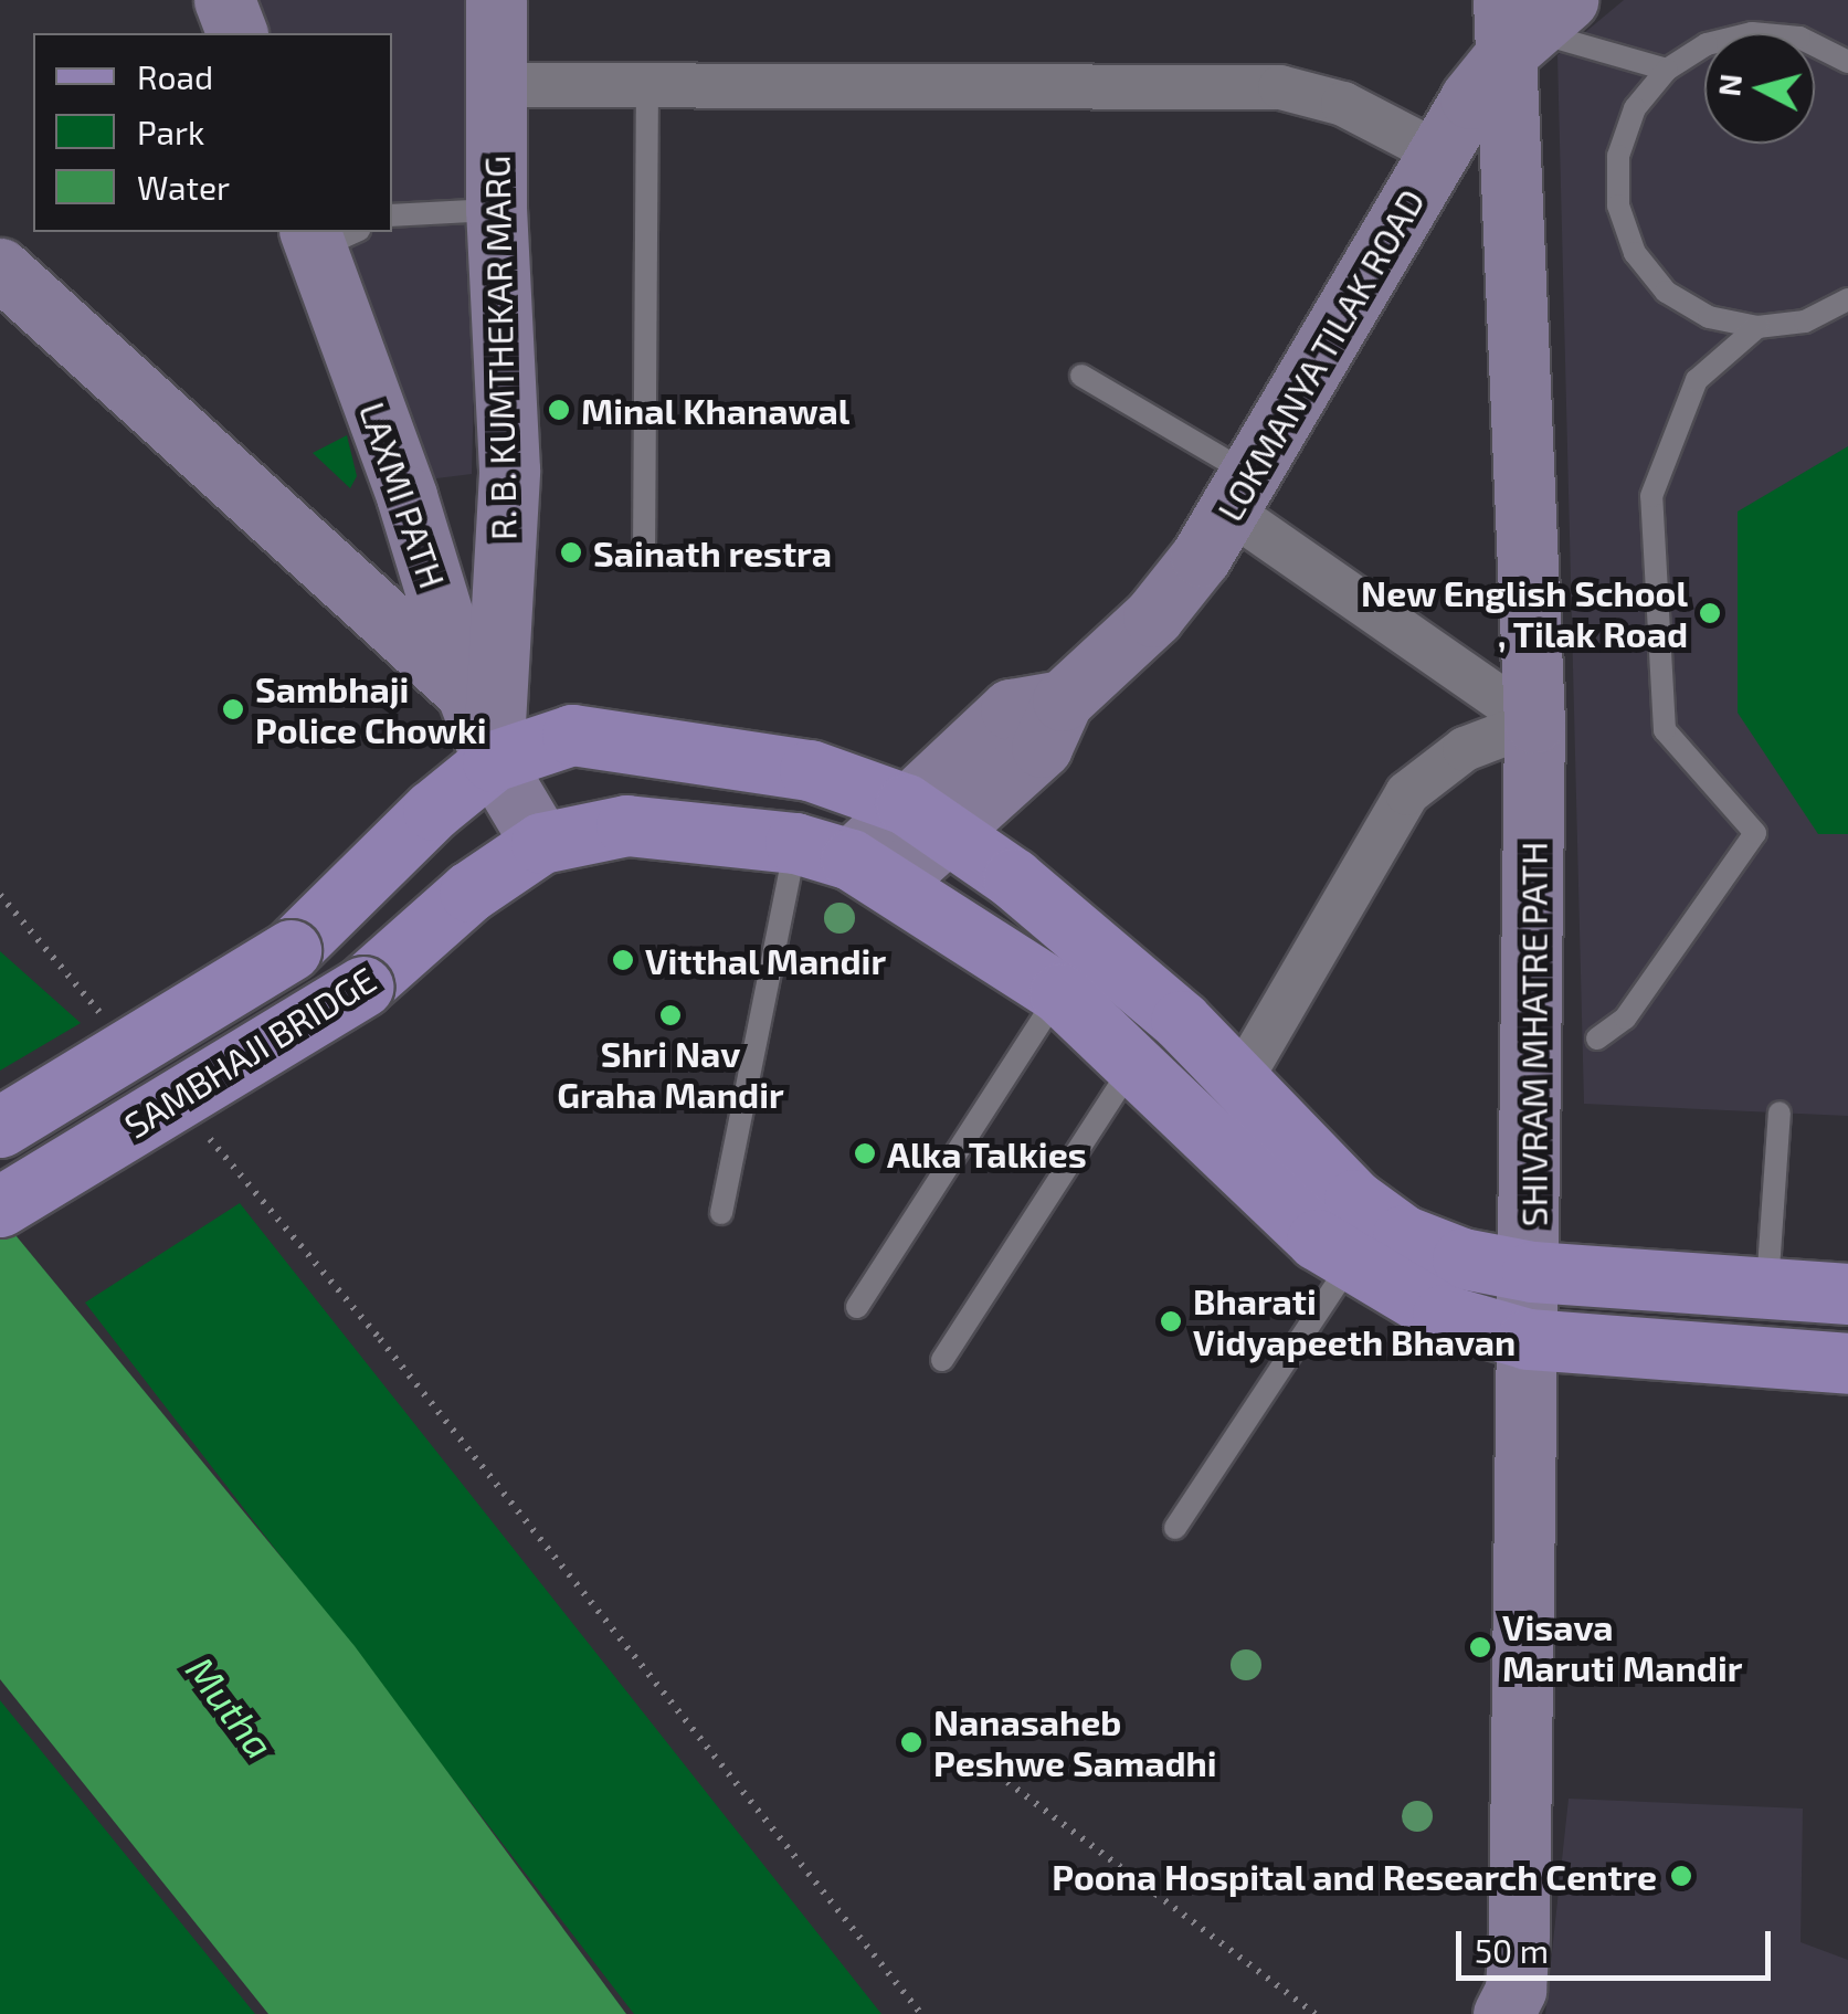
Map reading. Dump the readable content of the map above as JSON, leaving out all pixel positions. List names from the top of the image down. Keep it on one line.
{"streets":{"main road":["SAMBHAJI BRIDGE"],"street":["R. B. KUMTHEKAR MARG","LOKMANYA TILAK ROAD","LAXMI PATH","SHIVRAM MHATRE PATH"]},"crossings":[["R. B. KUMTHEKAR MARG","LAXMI PATH"],["R. B. KUMTHEKAR MARG","SAMBHAJI BRIDGE"],["LOKMANYA TILAK ROAD","SHIVRAM MHATRE PATH"],["LOKMANYA TILAK ROAD","SAMBHAJI BRIDGE"],["LAXMI PATH","SAMBHAJI BRIDGE"],["SHIVRAM MHATRE PATH","SAMBHAJI BRIDGE"]],"water":["Mutha"],"places":["Minal Khanawal","Sainath restra","New English School , Tilak Road","Sambhaji Police Chowki","Vitthal Mandir","Shri Nav Graha Mandir","Alka Talkies","Bharati Vidyapeeth Bhavan","Visava Maruti Mandir","Nanasaheb Peshwe Samadhi","Poona Hospital and Research Centre"],"legend":["Road","Park","Water"],"scale_bar":"50 m","north":"left"}
